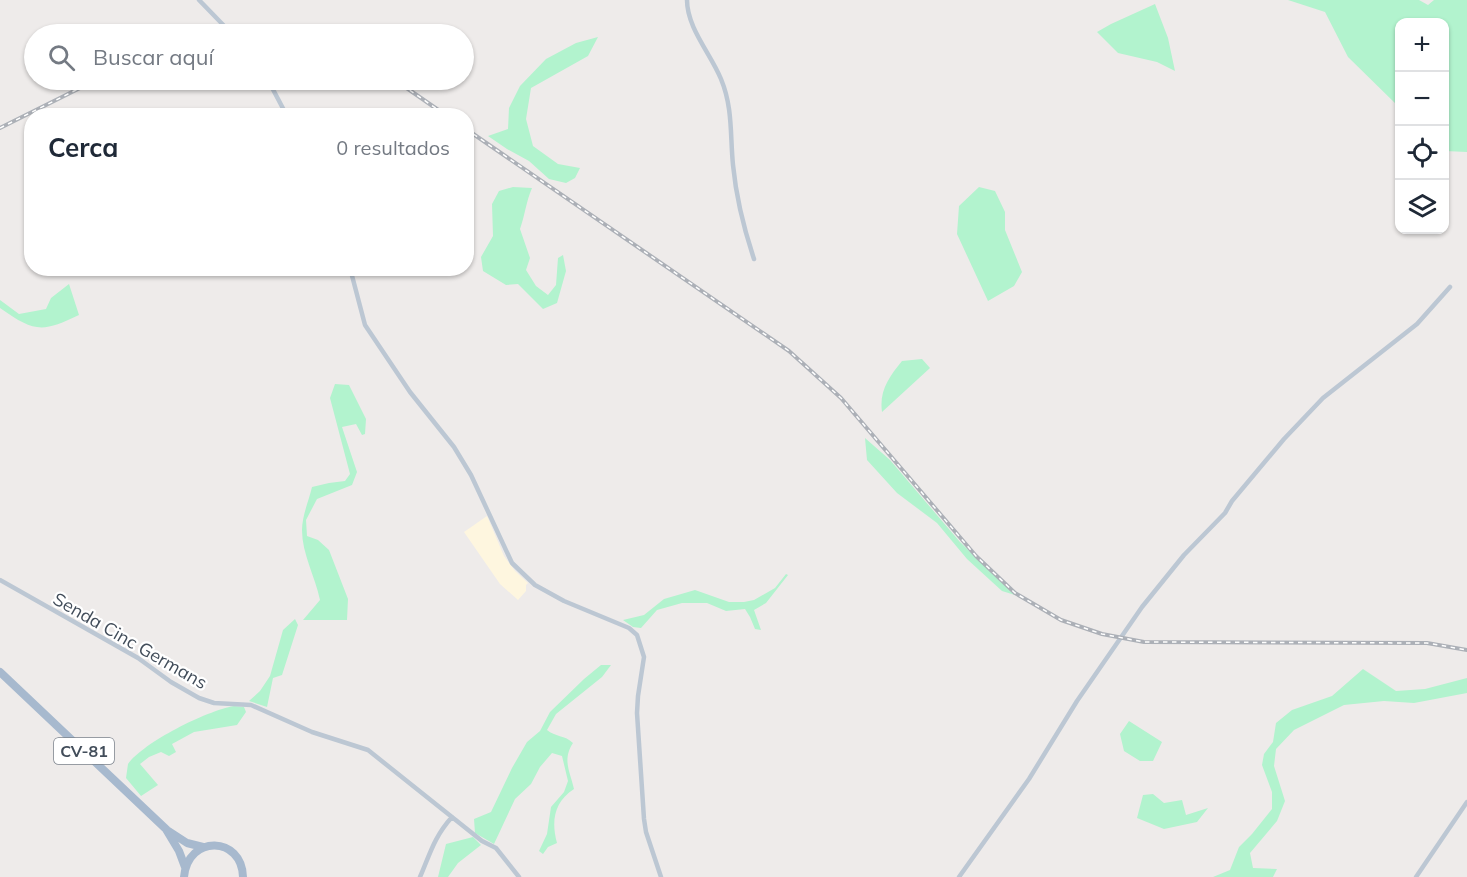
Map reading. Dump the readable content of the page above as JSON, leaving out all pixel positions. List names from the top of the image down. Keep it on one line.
{"streets":{"main road":["CV-81"],"street":["Senda Cinc Germans"]},"page":{"map_buttons":["+","−"],"search":"Buscar aquí","heading":["Cerca","0 resultados"]}}
